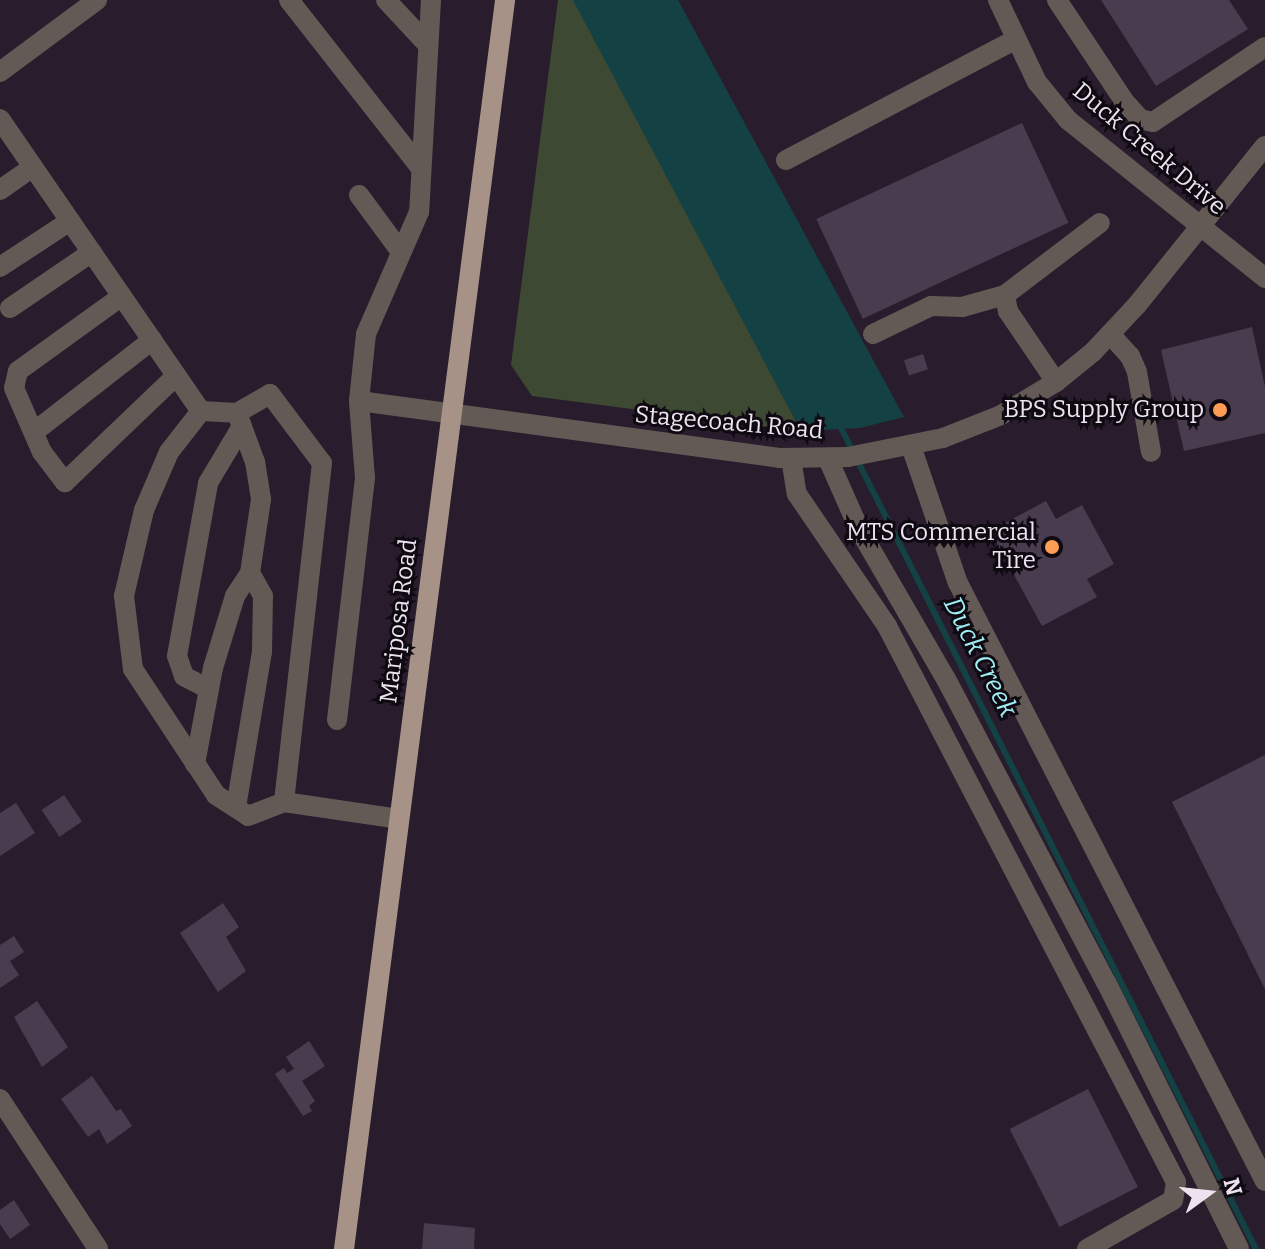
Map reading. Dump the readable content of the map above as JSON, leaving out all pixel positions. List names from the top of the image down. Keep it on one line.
{"streets":{"main road":["Mariposa Road"],"street":["Duck Creek Drive","Stagecoach Road"]},"crossings":[["Duck Creek Drive","Stagecoach Road"],["Stagecoach Road","Mariposa Road"]],"water":["Duck Creek"],"places":["BPS Supply Group","MTS Commercial Tire"],"north":"right"}
